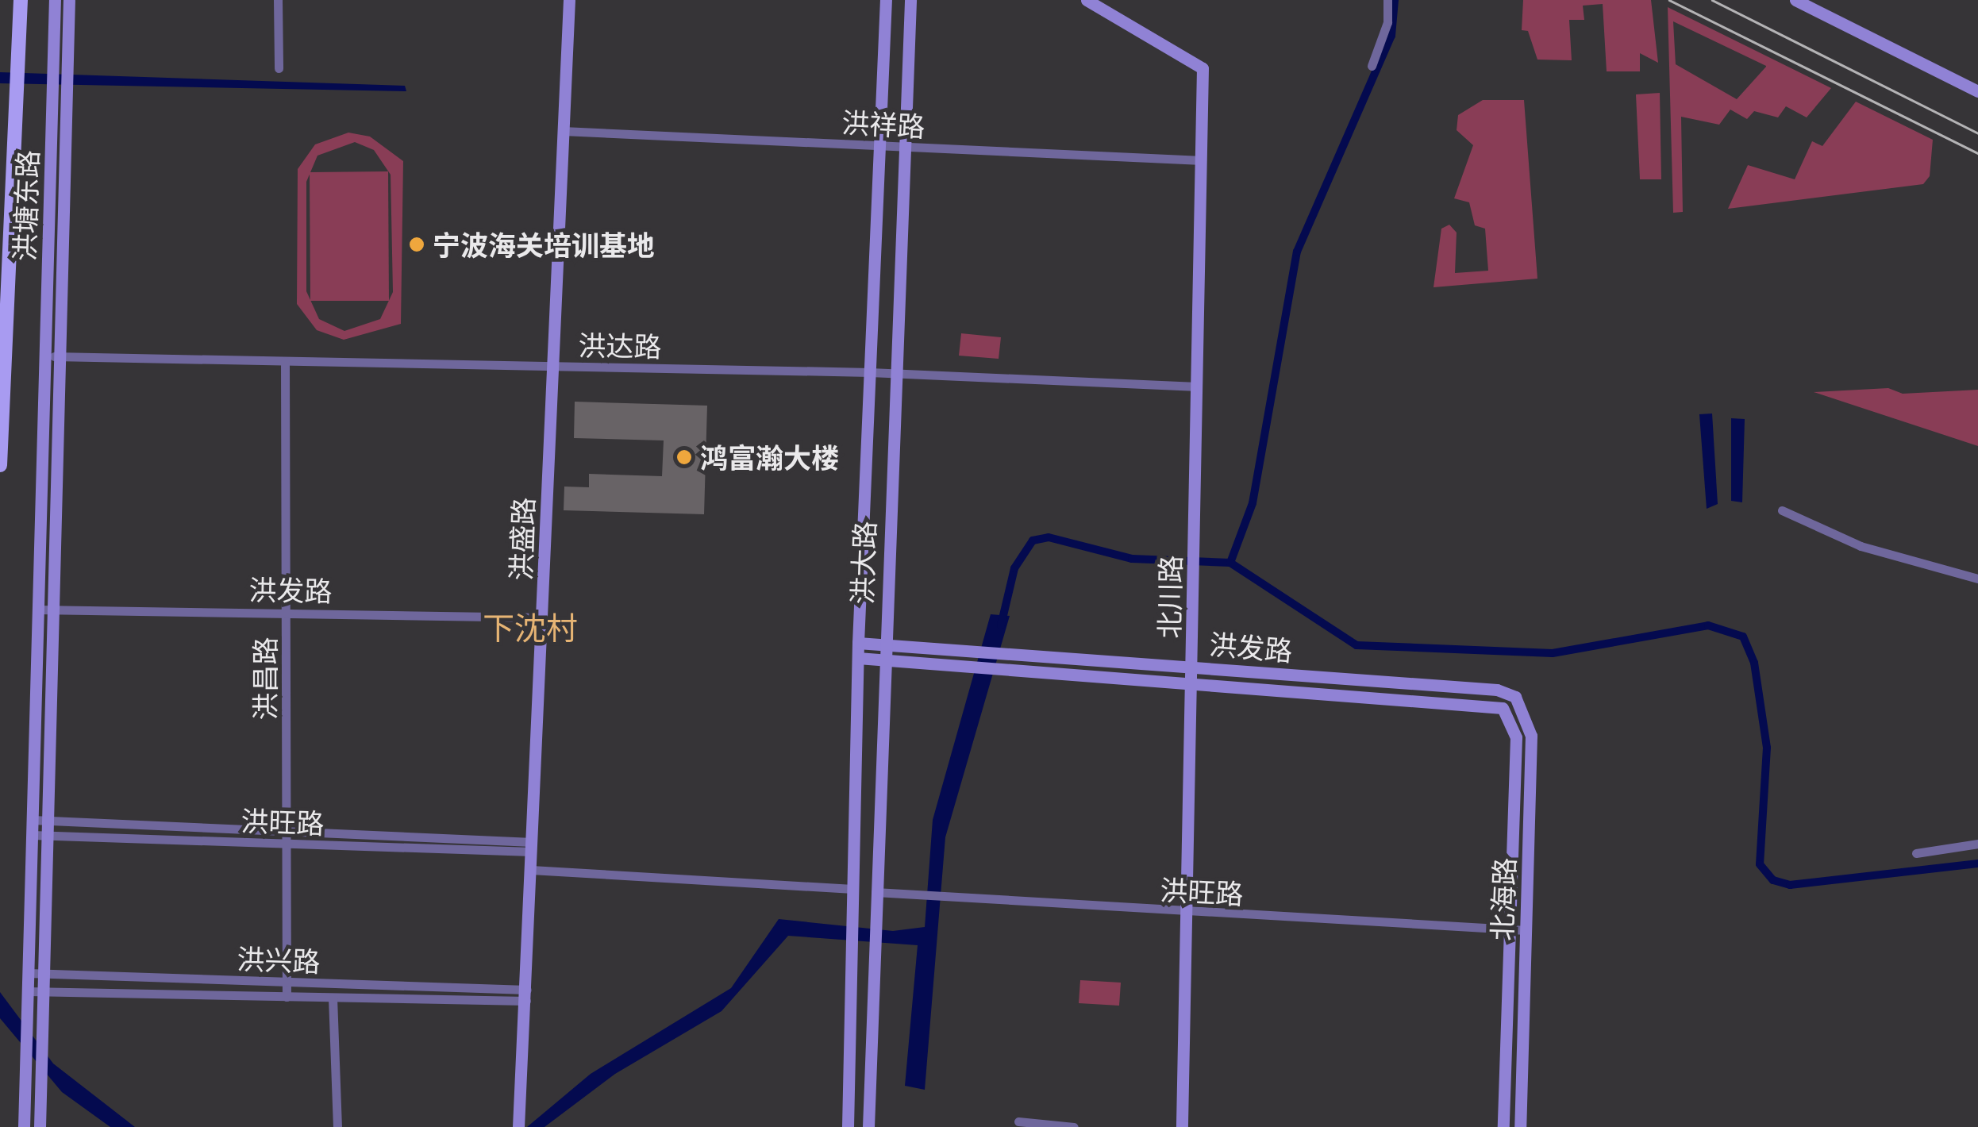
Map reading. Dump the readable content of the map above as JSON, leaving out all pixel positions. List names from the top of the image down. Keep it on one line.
{"streets":{"main road":["洪塘东路","洪盛路","洪大路","洪发路","北川路","北海路"],"street":["洪祥路","洪达路","洪昌路","洪旺路","洪兴路"]},"crossings":[["洪祥路","洪盛路"],["洪祥路","洪大路"],["洪祥路","北川路"],["洪塘东路","洪达路"],["洪塘东路","洪发路"],["洪塘东路","洪旺路"],["洪塘东路","洪兴路"],["洪达路","洪盛路"],["洪达路","洪大路"],["洪达路","北川路"],["洪达路","洪昌路"],["洪盛路","洪发路"],["洪盛路","洪旺路"],["洪盛路","洪兴路"],["洪大路","洪发路"],["洪大路","洪旺路"],["洪发路","北川路"],["洪发路","洪昌路"],["洪发路","北海路"],["北川路","洪旺路"],["洪昌路","洪旺路"],["洪昌路","洪兴路"],["洪旺路","北海路"]],"districts":["下沈村"],"places":["宁波海关培训基地","鸿富瀚大楼"]}
